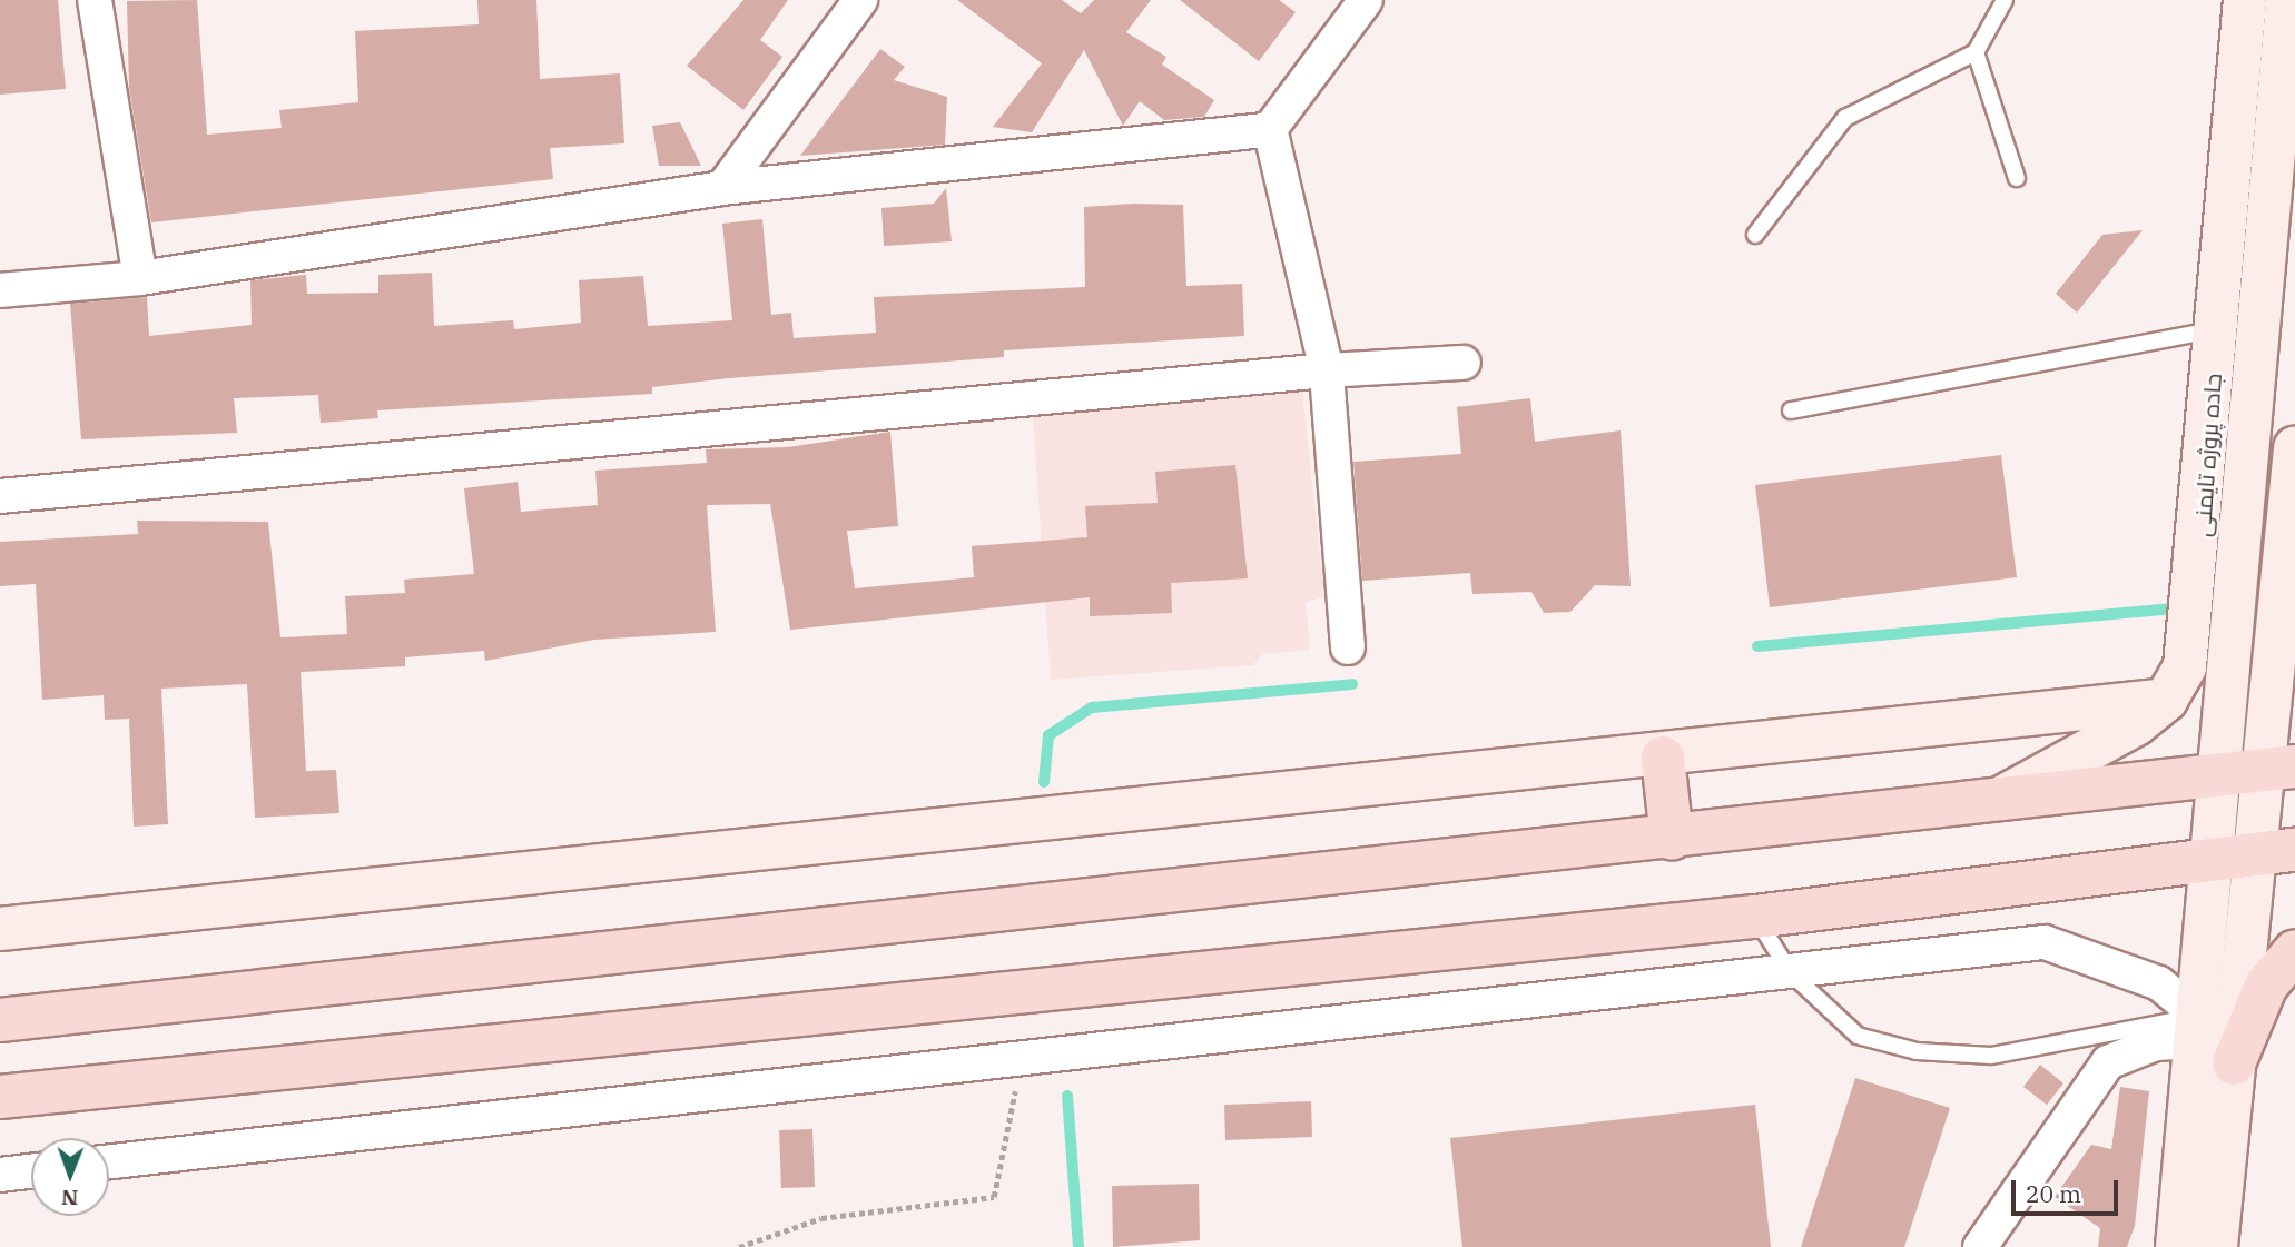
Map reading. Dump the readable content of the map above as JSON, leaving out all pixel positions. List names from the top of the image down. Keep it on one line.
{"streets":{"street":["جاده پروژه تایمنی"]},"scale_bar":"20 m","north":"bottom"}
